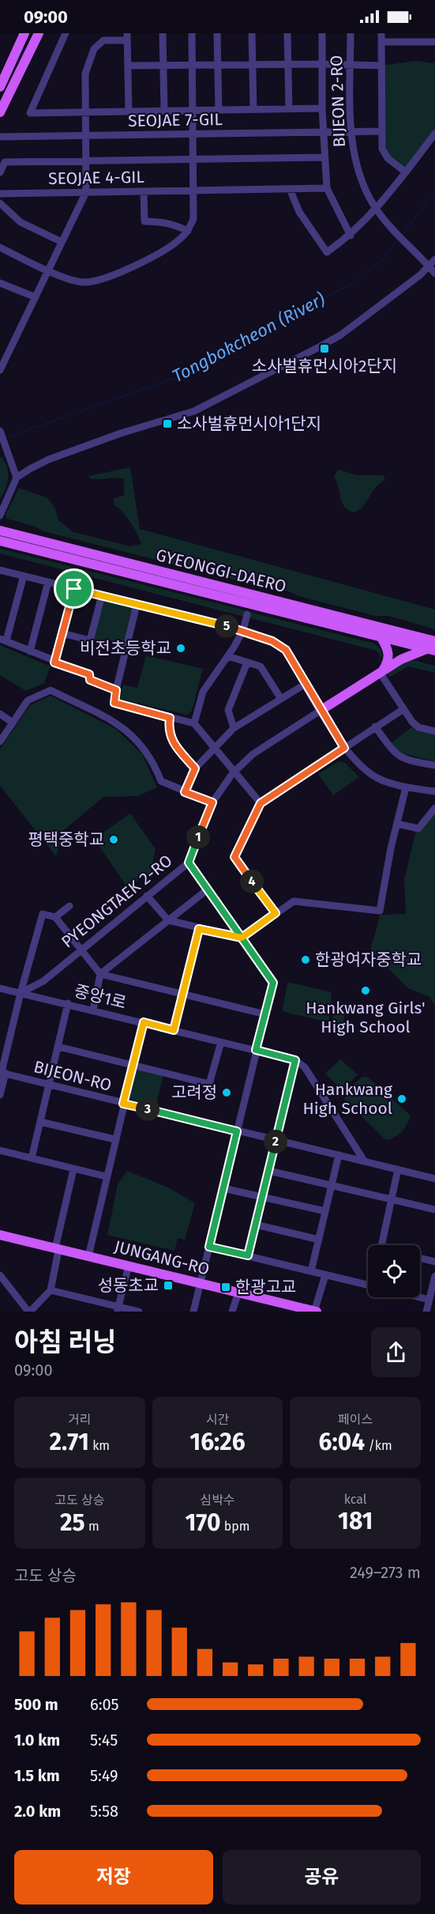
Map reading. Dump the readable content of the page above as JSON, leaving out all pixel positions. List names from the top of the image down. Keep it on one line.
{"streets":{"main road":["GYEONGGI-DAERO","PYEONGTAEK 2-RO","JUNGANG-RO"],"street":["BIJEON 2-RO","SEOJAE 7-GIL","SEOJAE 4-GIL","중앙1로","BIJEON-RO"]},"crossings":[["BIJEON 2-RO","SEOJAE 7-GIL"],["PYEONGTAEK 2-RO","중앙1로"]],"water":["Tongbokcheon (River)"],"places":{"transit":["소사벌휴먼시아2단지","소사벌휴먼시아1단지","성동초교","한광고교"],"other":["비전초등학교","평택중학교","한광여자중학교","Hankwang Girls' High School","고려정","Hankwang High School"]},"page":{"status":"09:00","pins":["5","1","4","3","2"],"heading":["아침 러닝","09:00"],"stats":[["거리","2.71 km"],["시간","16:26"],["페이스","6:04 /km"],["고도 상승","25 m"],["심박수","170 bpm"],["kcal","181"]],"chart":["고도 상승","249–273 m"],"list":[{"name":"500 m","note":"6:05"},{"name":"1.0 km","note":"5:45"},{"name":"1.5 km","note":"5:49"},{"name":"2.0 km","note":"5:58"}],"buttons":["저장","공유"]}}
